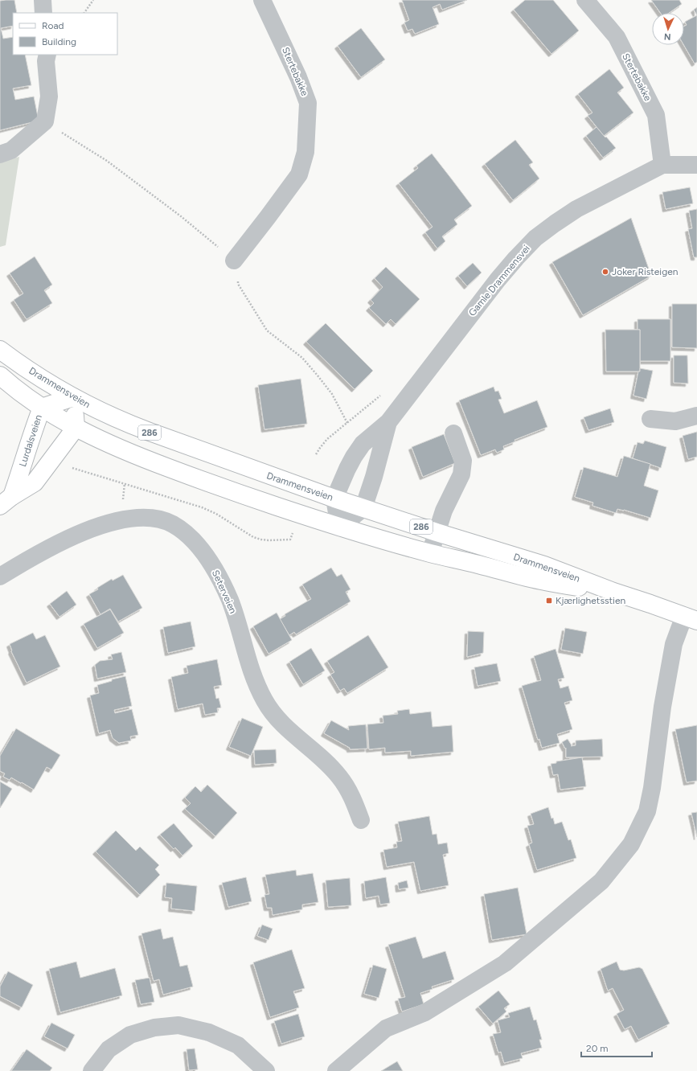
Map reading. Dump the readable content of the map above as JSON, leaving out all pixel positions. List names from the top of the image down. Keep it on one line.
{"streets":{"main road":["Drammensveien","286","Lurdalsveien"],"street":["Stertebakke","Gamle Drammensvei","Seterveien"]},"crossings":[["Stertebakke","Gamle Drammensvei"],["Gamle Drammensvei","Drammensveien"],["Drammensveien","Lurdalsveien"]],"places":{"other":["Joker Risteigen"],"transit":["Kjærlighetsstien"]},"legend":["Road","Building"],"scale_bar":"20 m","north":"bottom"}
